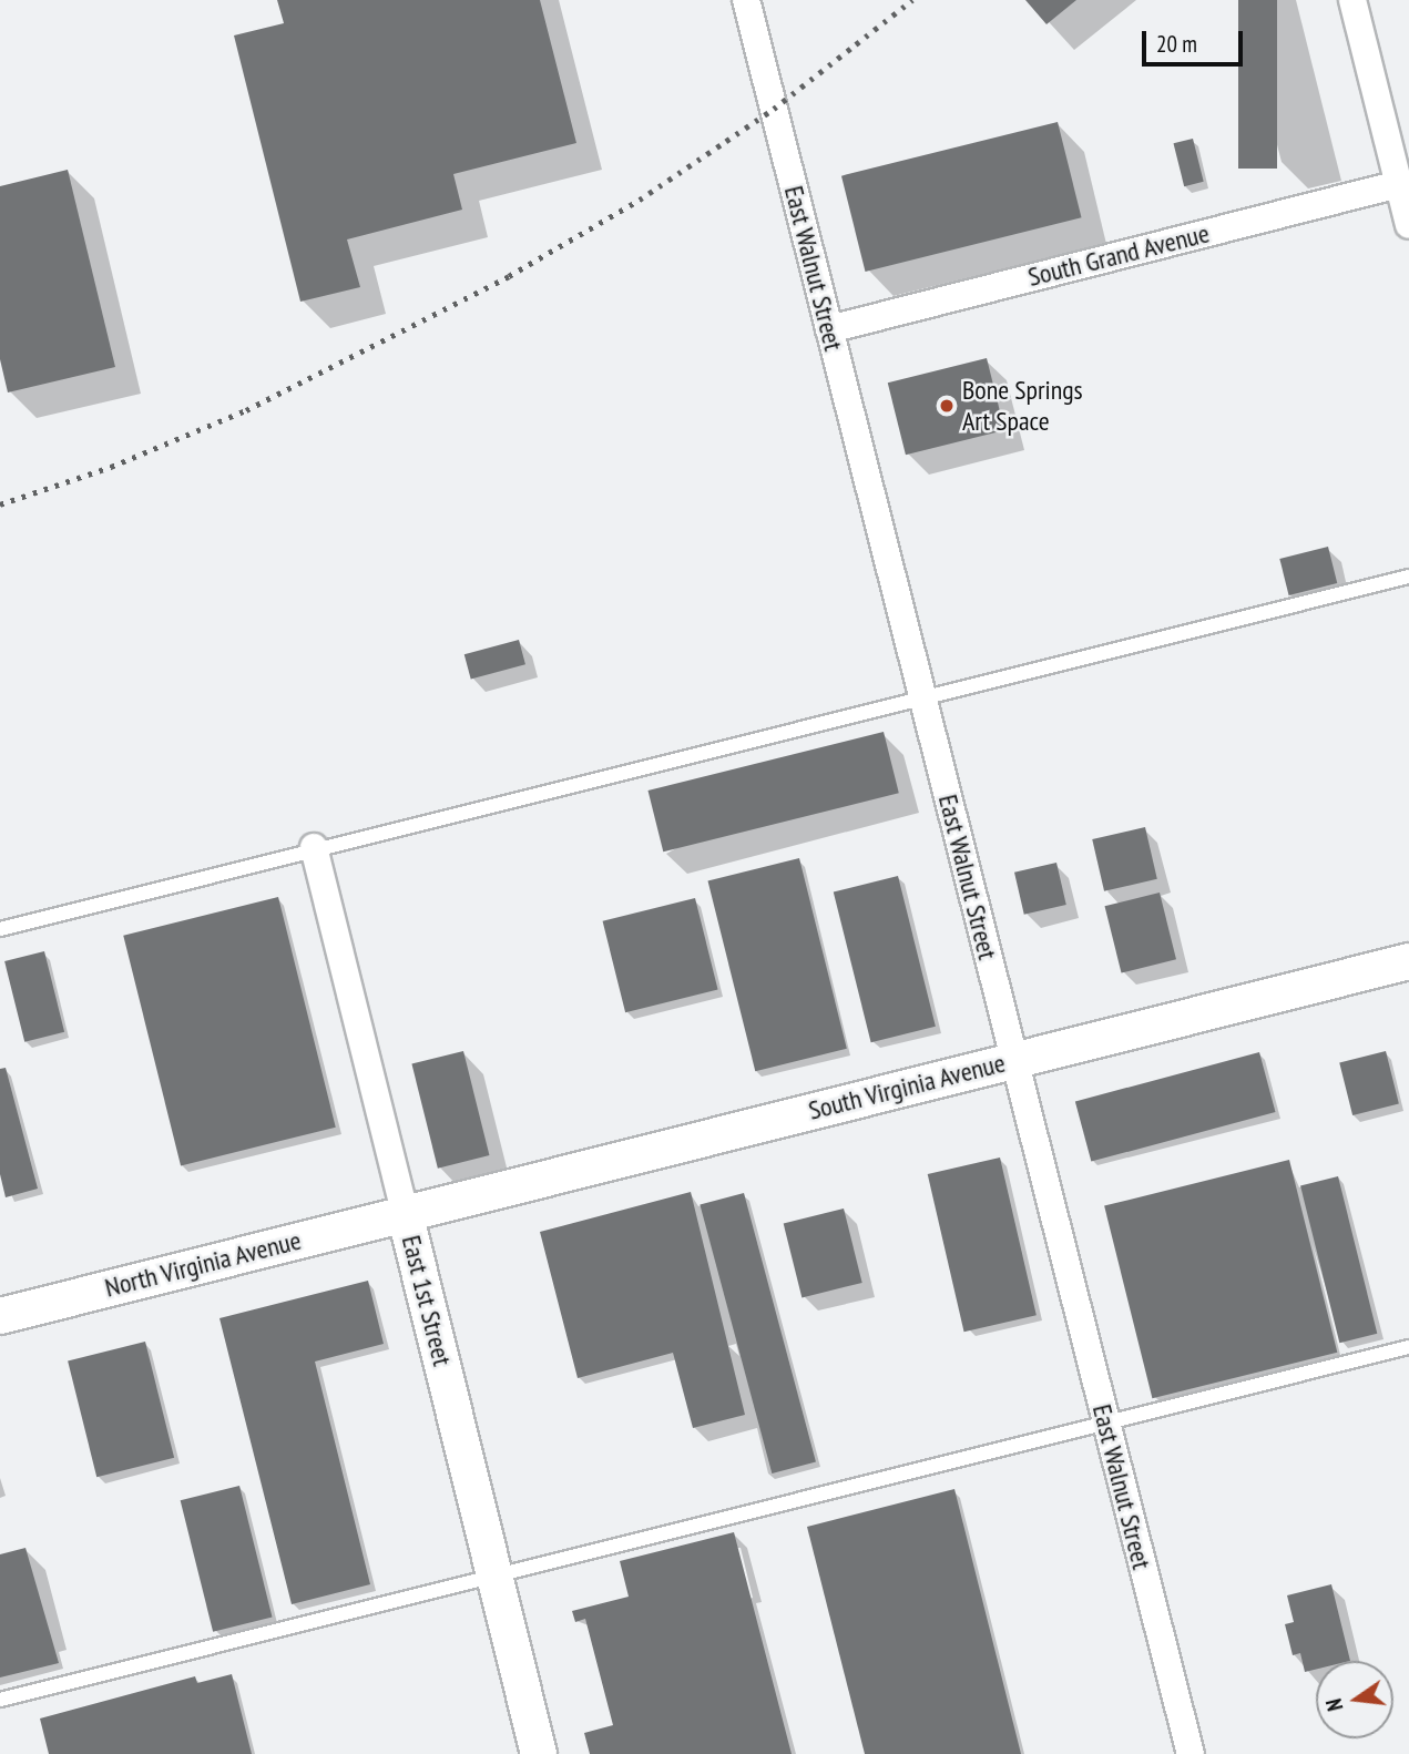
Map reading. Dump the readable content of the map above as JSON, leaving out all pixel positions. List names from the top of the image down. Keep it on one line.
{"streets":{"street":["South Grand Avenue","East Walnut Street","South Virginia Avenue","North Virginia Avenue","East 1st Street"]},"crossings":[["South Grand Avenue","East Walnut Street"],["East Walnut Street","South Virginia Avenue"],["South Virginia Avenue","North Virginia Avenue"],["South Virginia Avenue","East 1st Street"],["North Virginia Avenue","East 1st Street"]],"places":["Bone Springs Art Space"],"scale_bar":"20 m","north":"left"}
